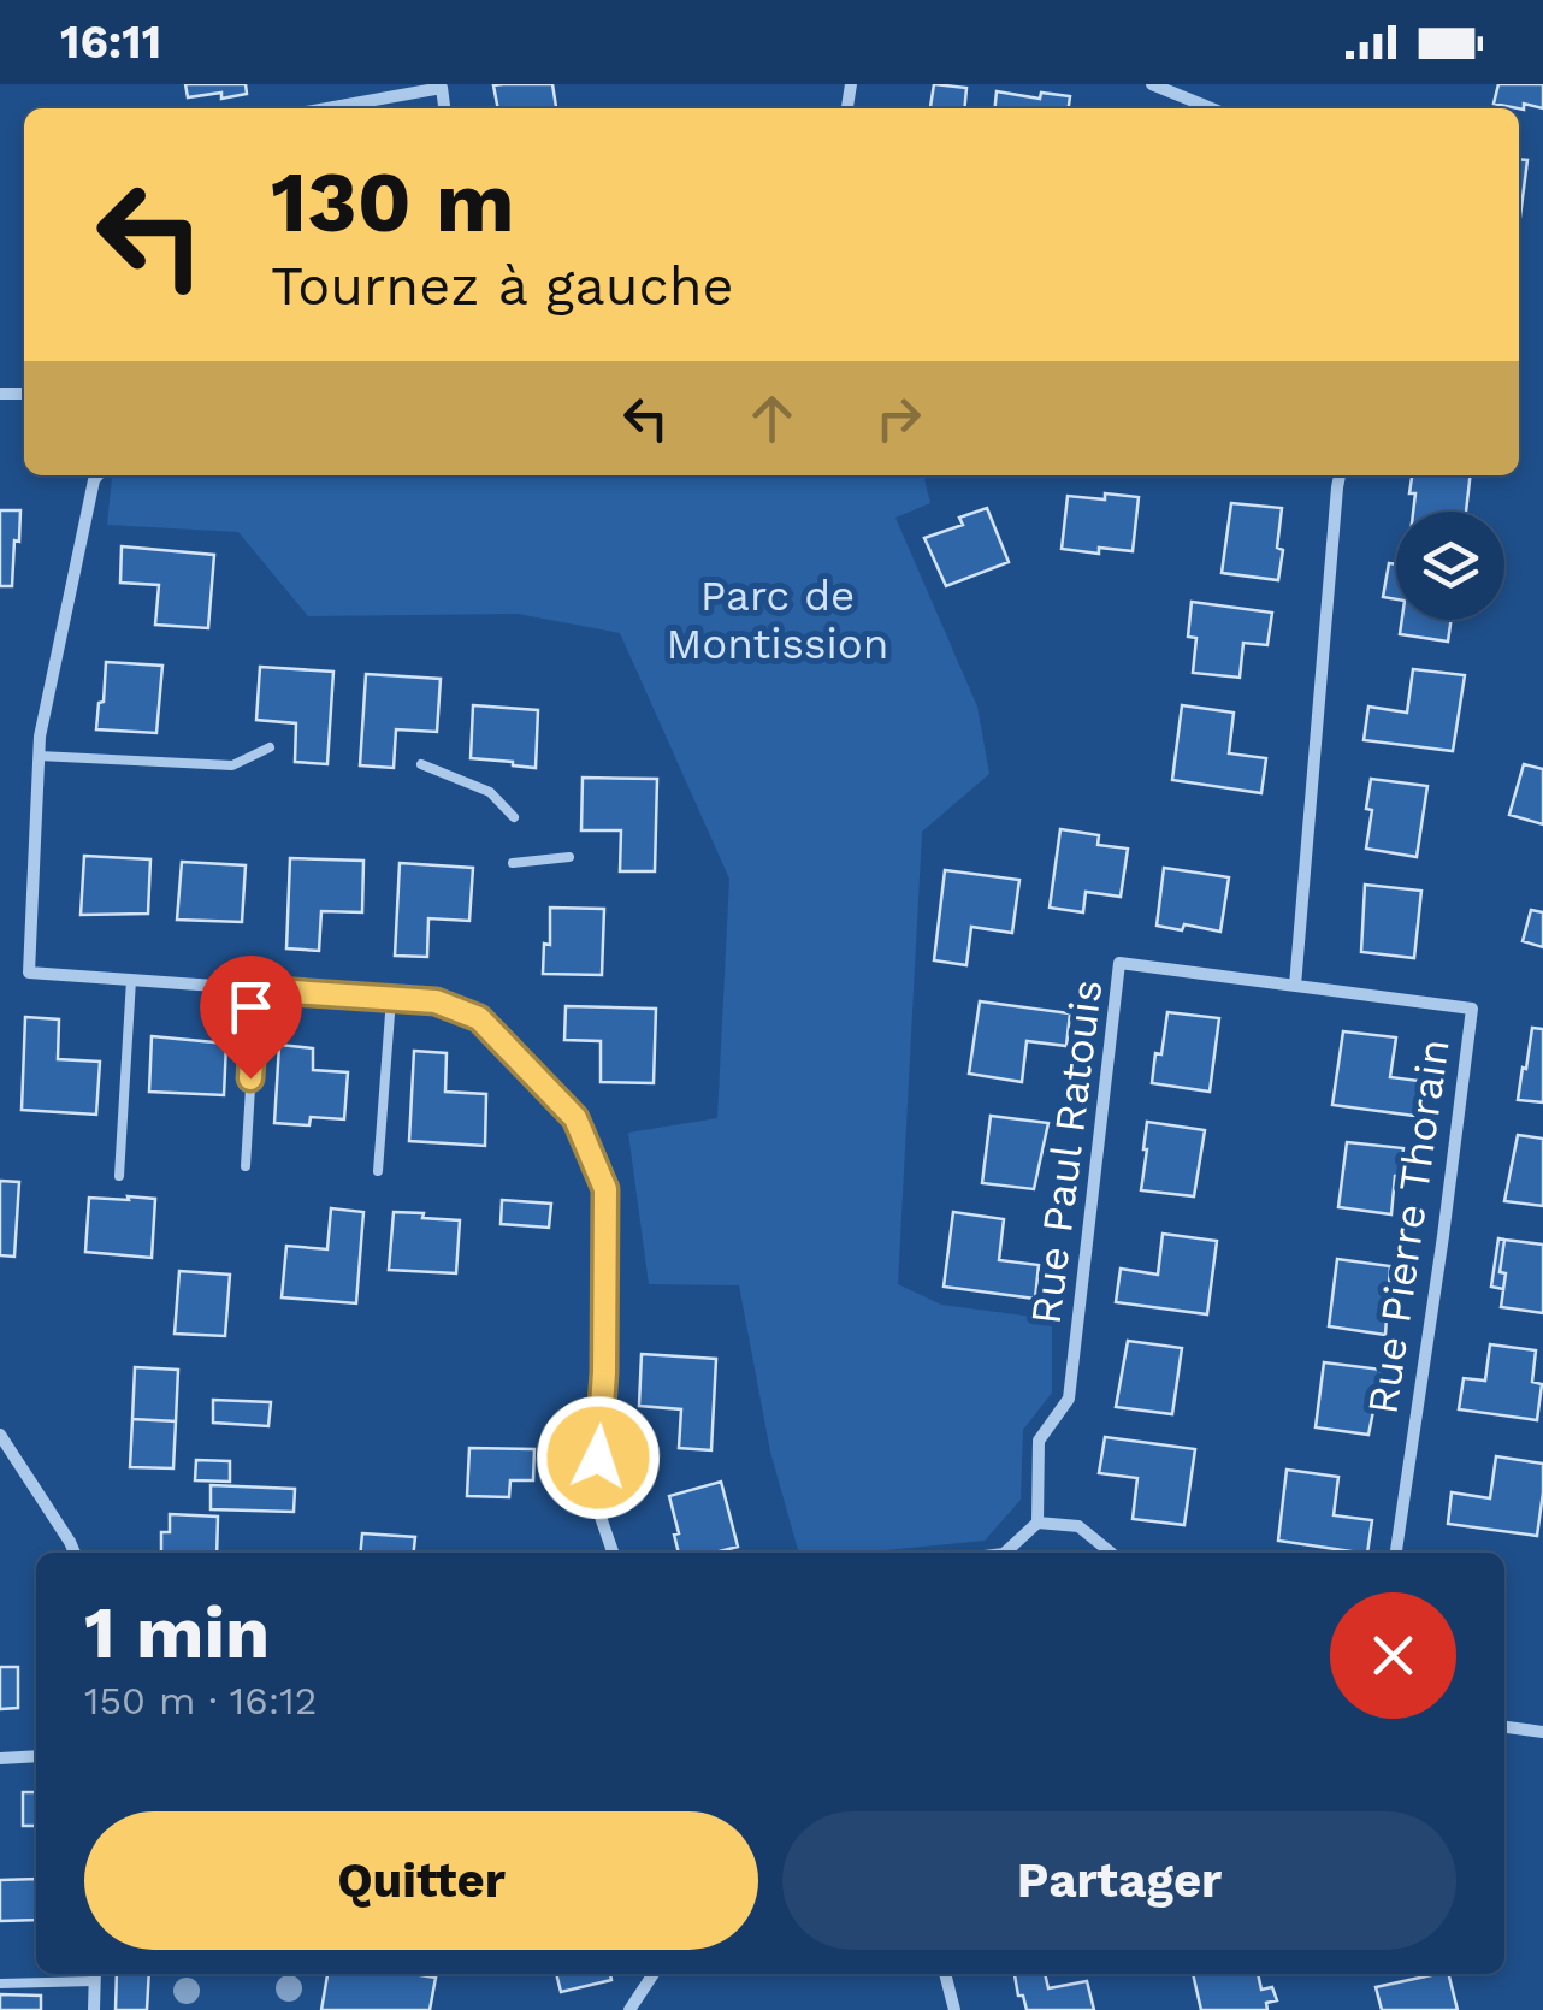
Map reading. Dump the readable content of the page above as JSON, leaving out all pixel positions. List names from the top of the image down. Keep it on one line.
{"streets":{"street":["Rue Paul Ratouis","Rue Pierre Thorain"]},"crossings":[["Rue Paul Ratouis","Rue Pierre Thorain"]],"parks":["Parc de Montission"],"page":{"status":"16:11","turn":["130 m","Tournez à gauche"],"heading":["1 min","150 m · 16:12"],"buttons":["Quitter","Partager"]}}
